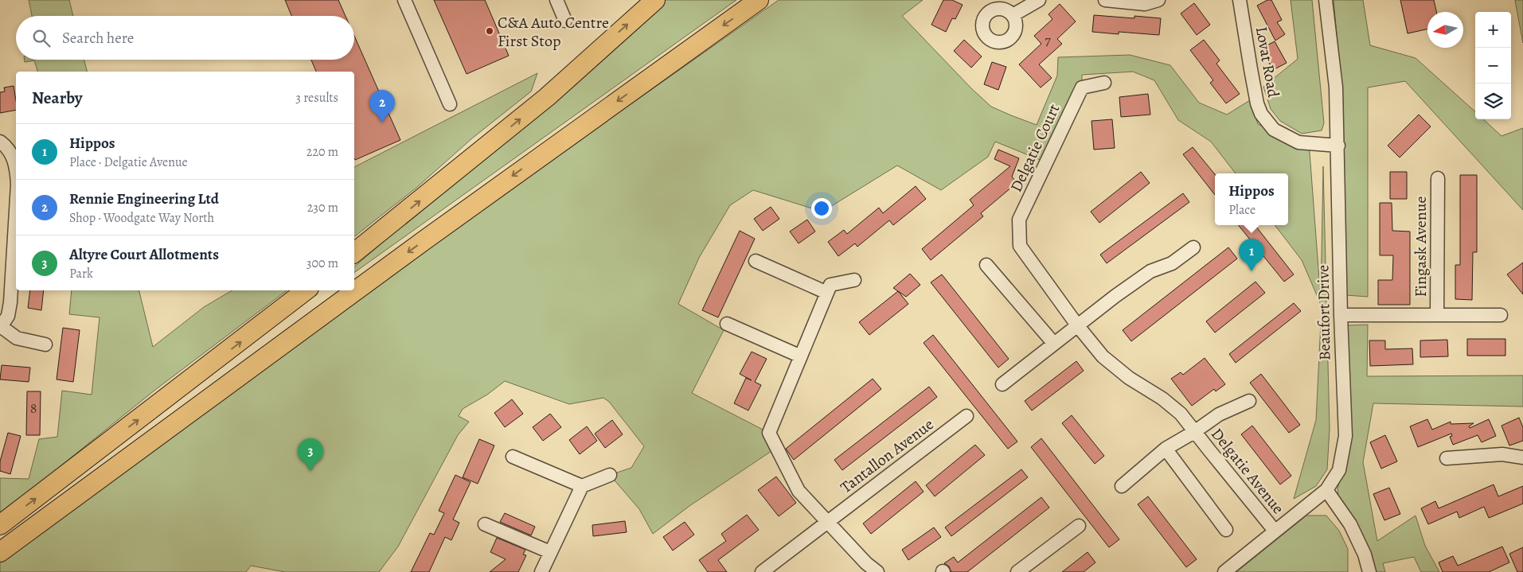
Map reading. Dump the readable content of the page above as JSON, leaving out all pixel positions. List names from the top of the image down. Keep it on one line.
{"streets":{"street":["Lovat Road","Delgatie Court","Fingask Avenue","Beaufort Drive","Tantallon Avenue","Delgatie Avenue"]},"crossings":[["Lovat Road","Beaufort Drive"],["Delgatie Court","Delgatie Avenue"],["Fingask Avenue","Beaufort Drive"],["Beaufort Drive","Delgatie Avenue"]],"places":["C&A Auto Centre First Stop"],"house_numbers":["7","8"],"north":"left","page":{"map_buttons":["+","−"],"search":"Search here","heading":["Nearby","3 results"],"pins":["2","1","3"],"list":[{"mark":"1","name":"Hippos","note":"Place · Delgatie Avenue","value":"220 m"},{"mark":"2","name":"Rennie Engineering Ltd","note":"Shop · Woodgate Way North","value":"230 m"},{"mark":"3","name":"Altyre Court Allotments","note":"Park","value":"300 m"}],"popup":["Hippos","Place"]}}
